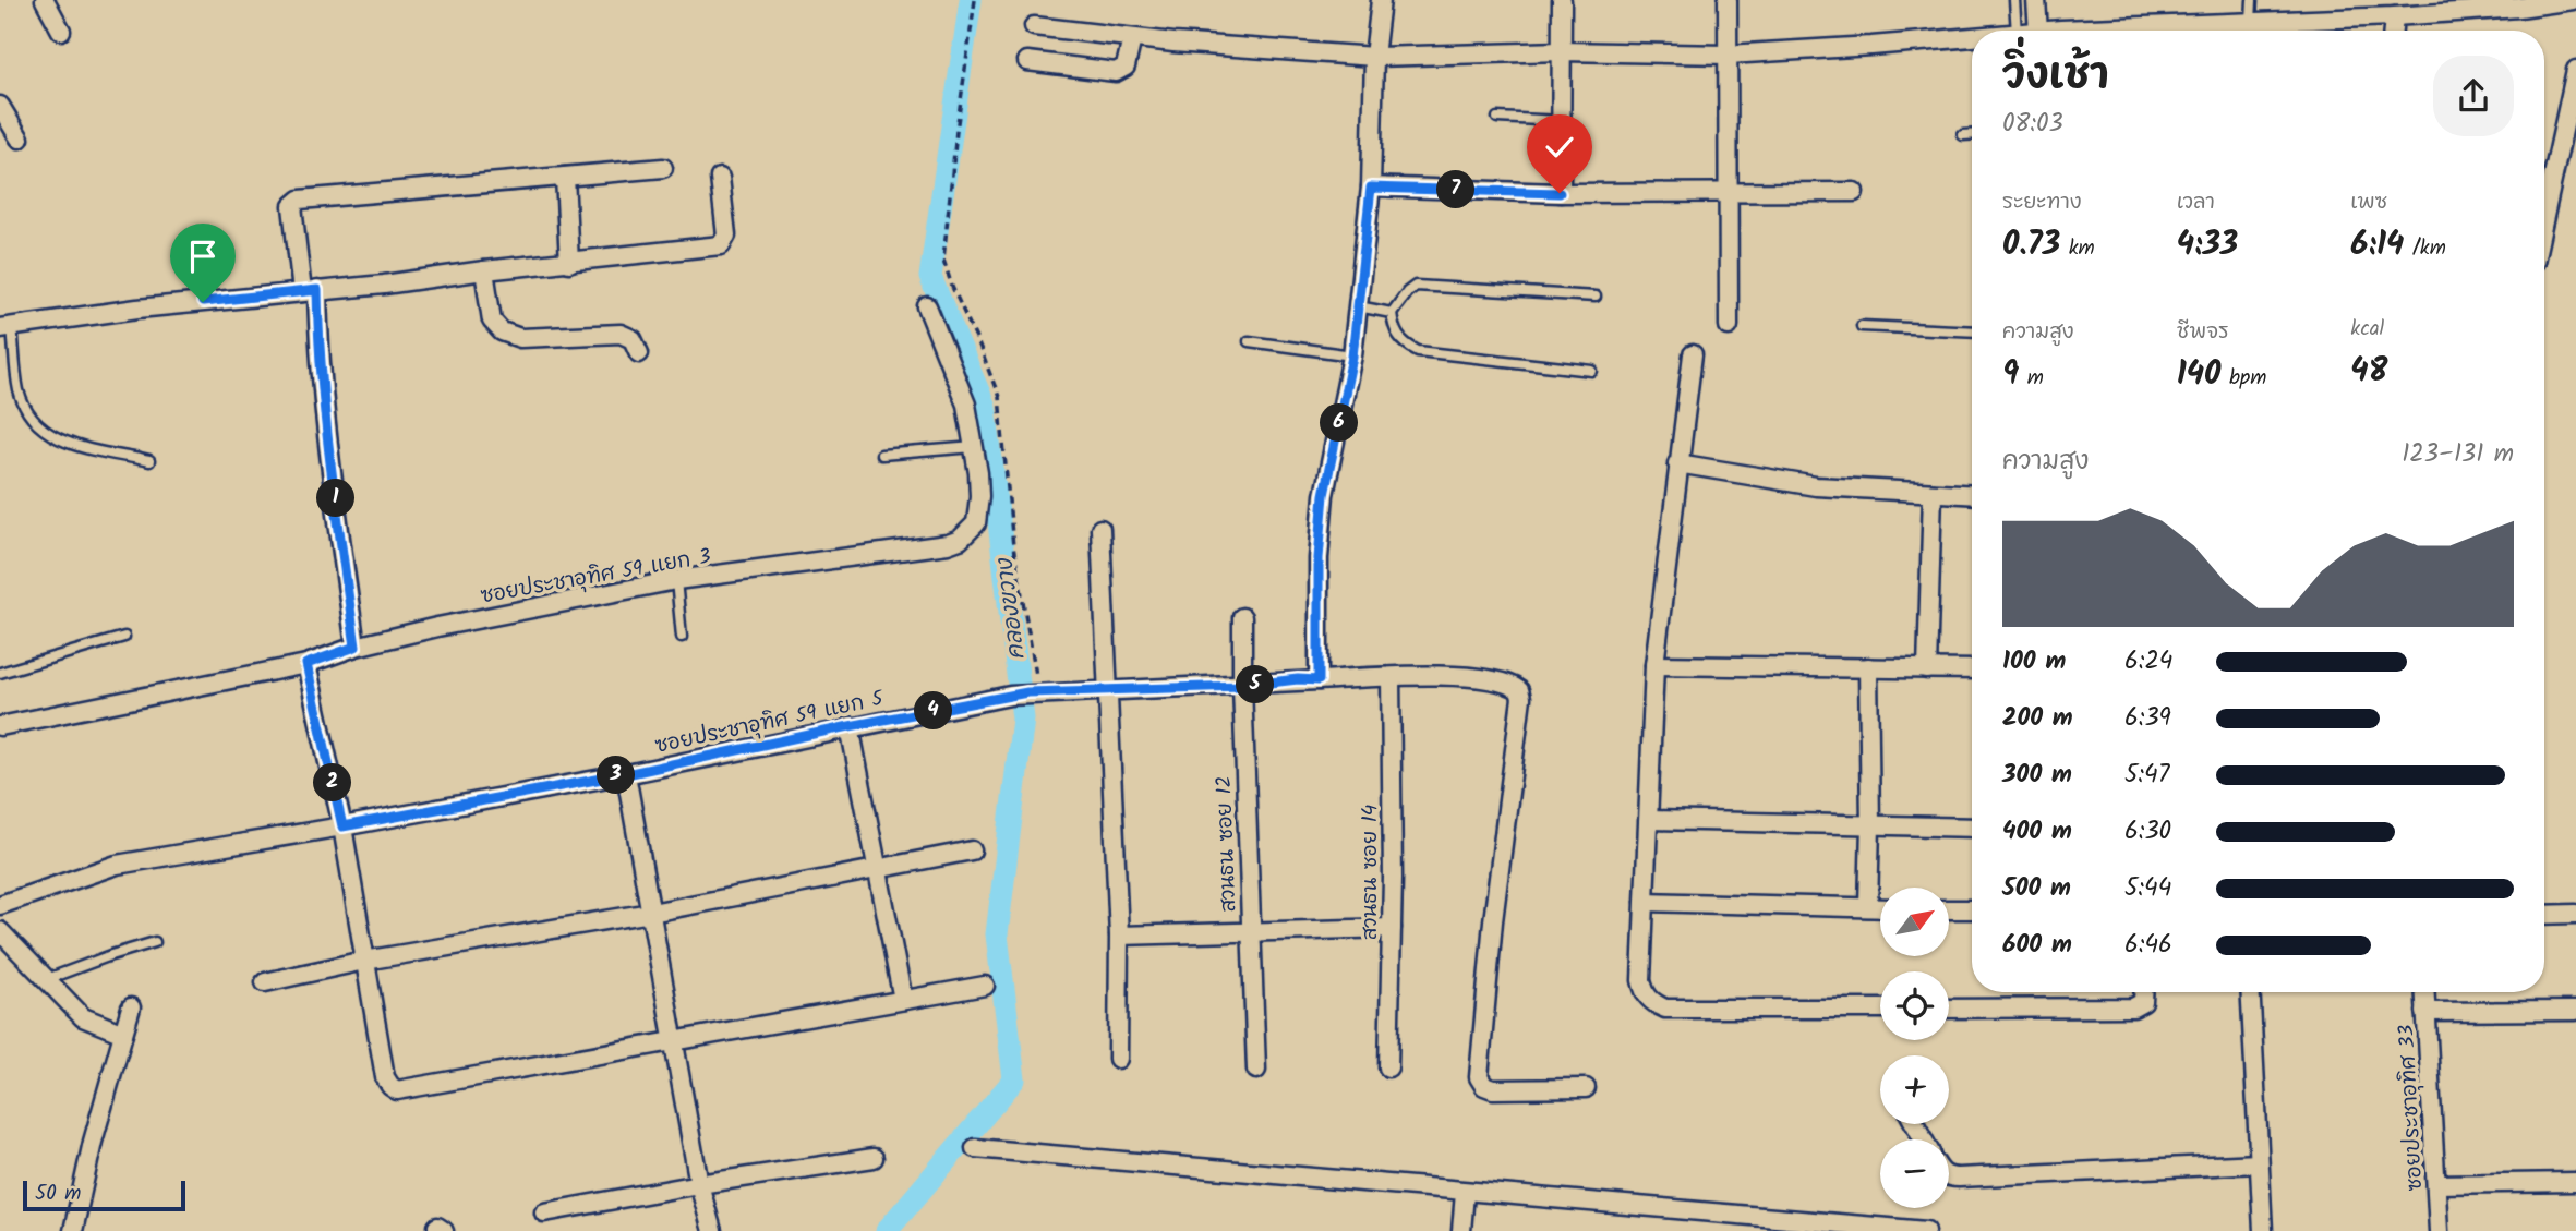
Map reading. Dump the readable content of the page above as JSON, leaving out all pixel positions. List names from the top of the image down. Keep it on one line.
{"streets":{"street":["ซอยประชาอุทิศ 59 แยก 3","ซอยประชาอุทิศ 59 แยก 5","สวนธน ซอย 12","สวนธน ซอย 14","ซอยประชาอุทิศ 33"]},"crossings":[["ซอยประชาอุทิศ 59 แยก 5","สวนธน ซอย 12"],["ซอยประชาอุทิศ 59 แยก 5","สวนธน ซอย 14"]],"water":["คลองขวาง"],"scale_bar":"50 m","north":"top right","page":{"heading":["วิ่งเช้า","08:03"],"stats":[["ระยะทาง","0.73 km"],["เวลา","4:33"],["เพซ","6:14 /km"],["ความสูง","9 m"],["ชีพจร","140 bpm"],["kcal","48"]],"pins":["7","6","1","5","4","3","2"],"chart":["ความสูง","123–131 m"],"list":[{"name":"100 m","note":"6:24"},{"name":"200 m","note":"6:39"},{"name":"300 m","note":"5:47"},{"name":"400 m","note":"6:30"},{"name":"500 m","note":"5:44"},{"name":"600 m","note":"6:46"}],"map_buttons":["+","−"],"scale":"50 m"}}
